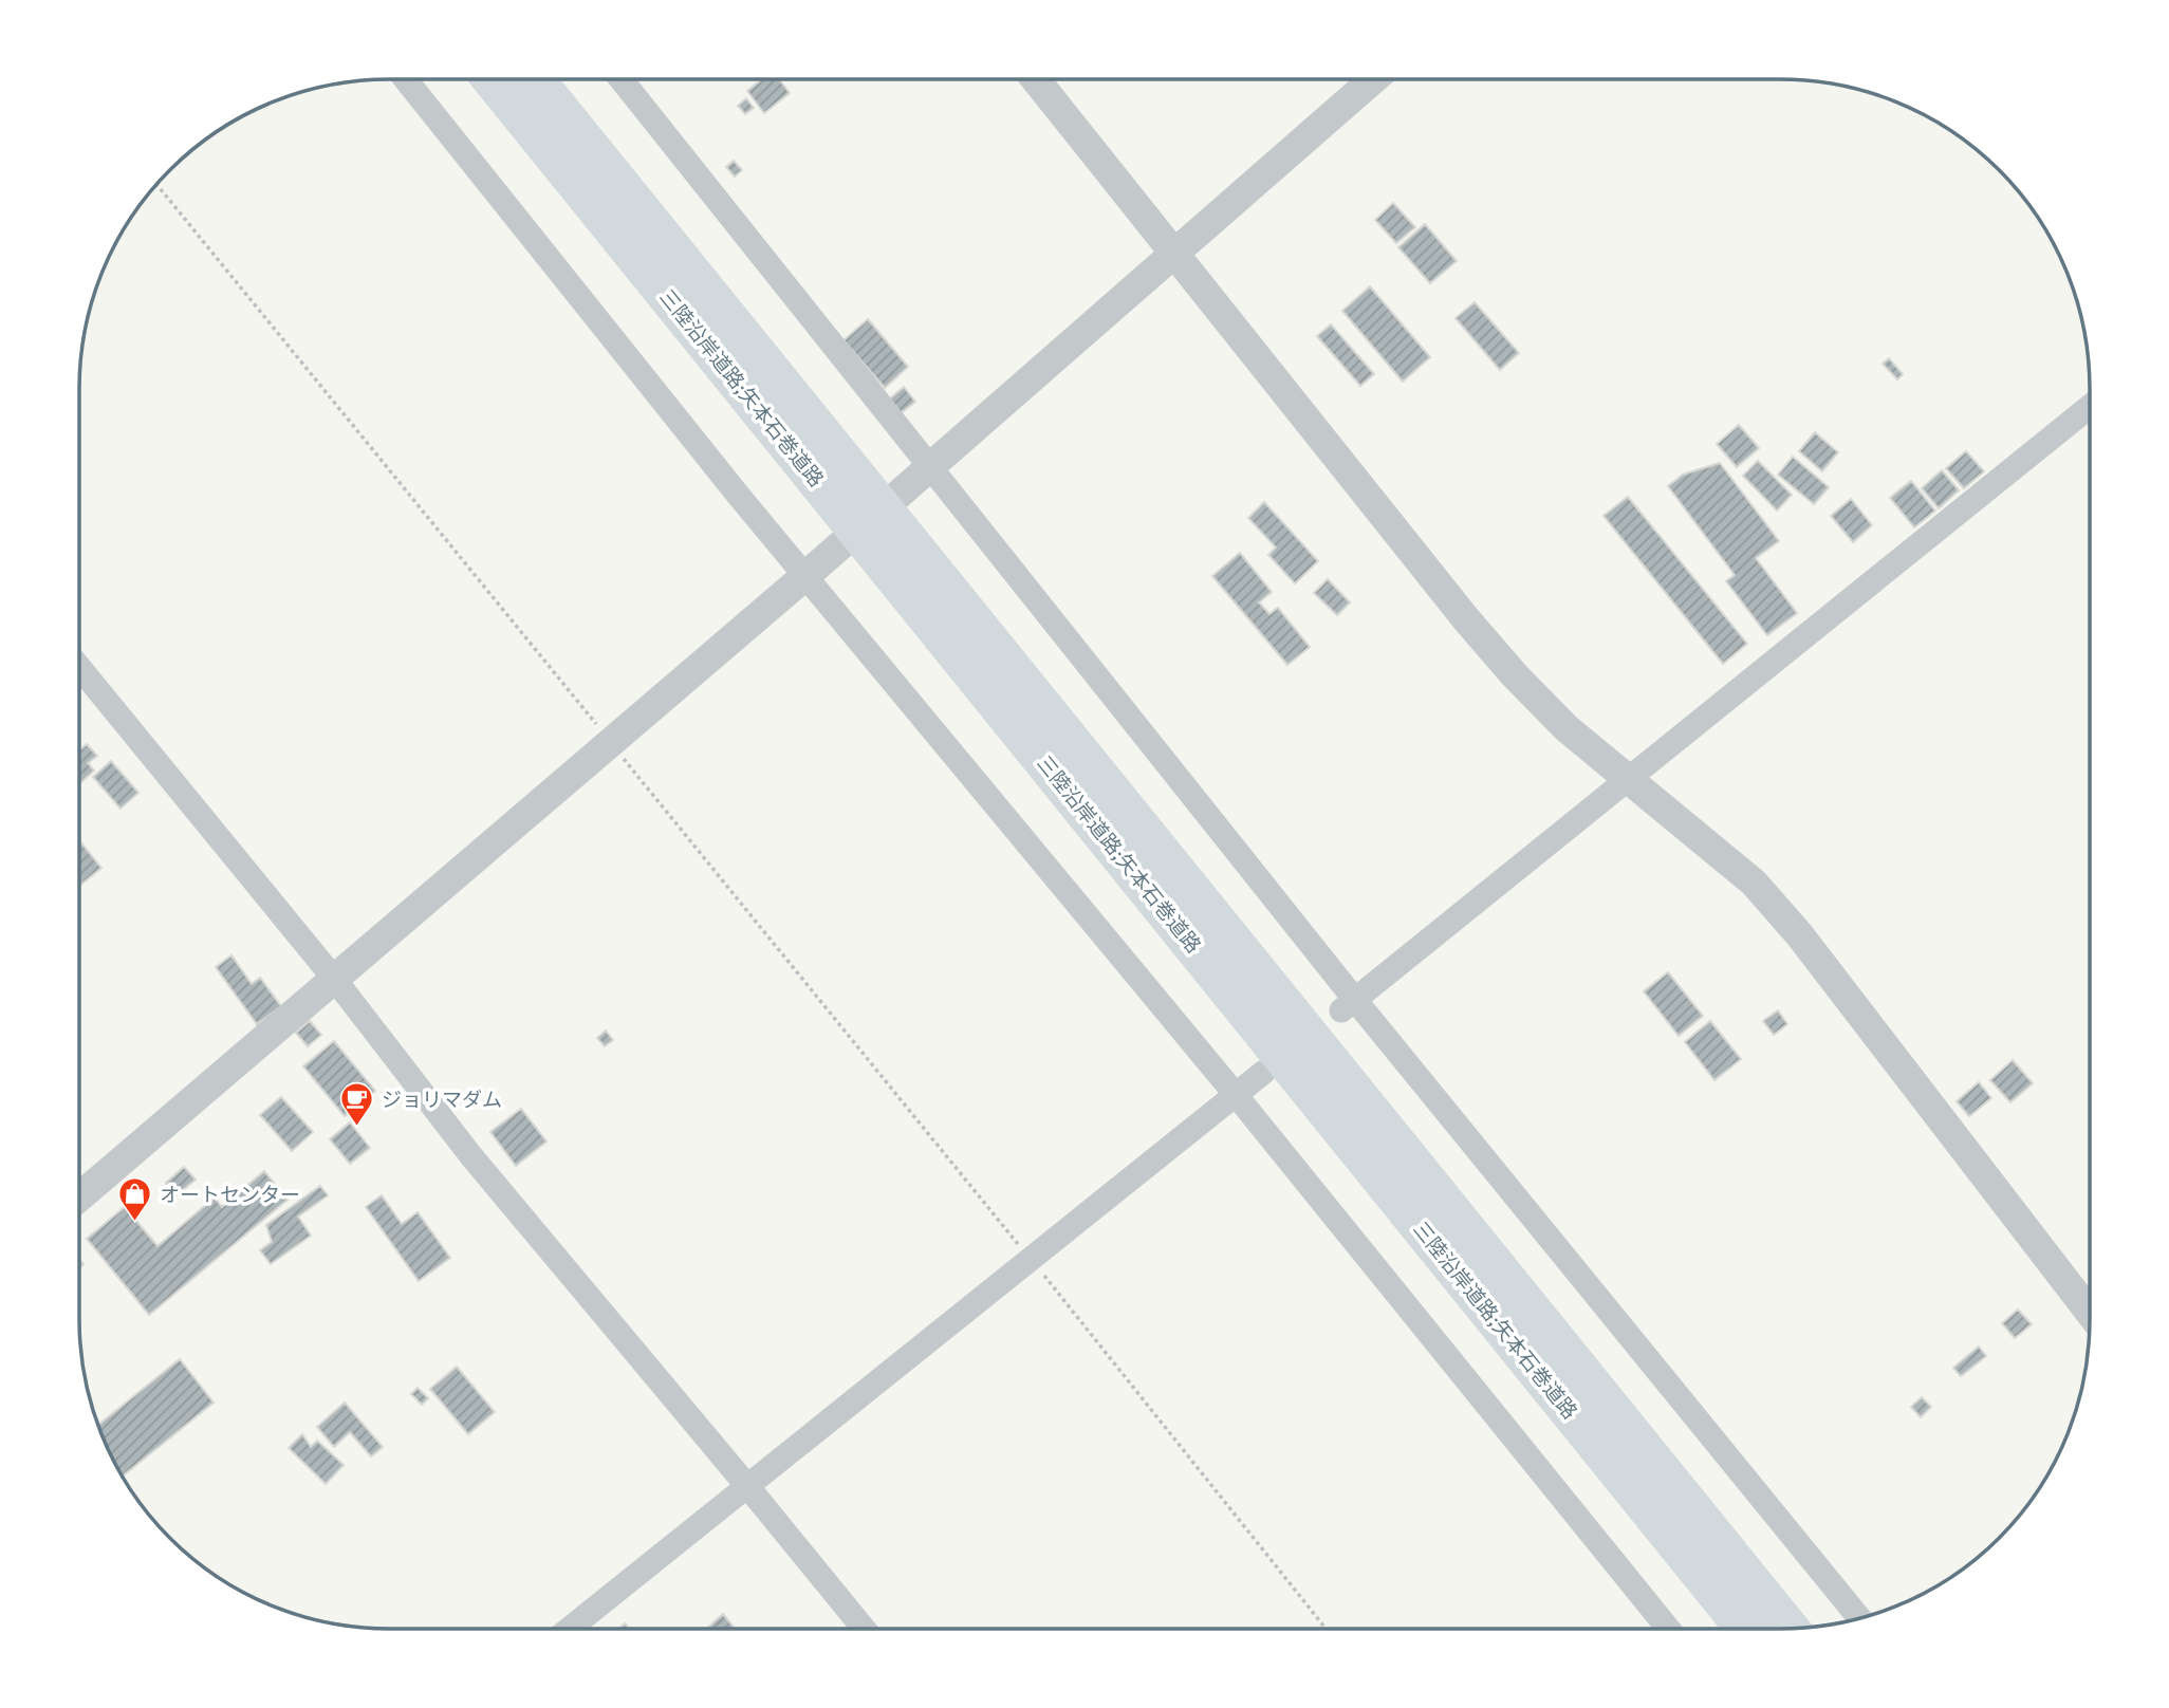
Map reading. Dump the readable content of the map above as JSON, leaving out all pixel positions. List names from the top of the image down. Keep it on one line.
{"streets":{"highway":["三陸沿岸道路;矢本石巻道路"]},"places":{"cafe":["ジョリマダム"],"shop":["オートセンター"]}}
